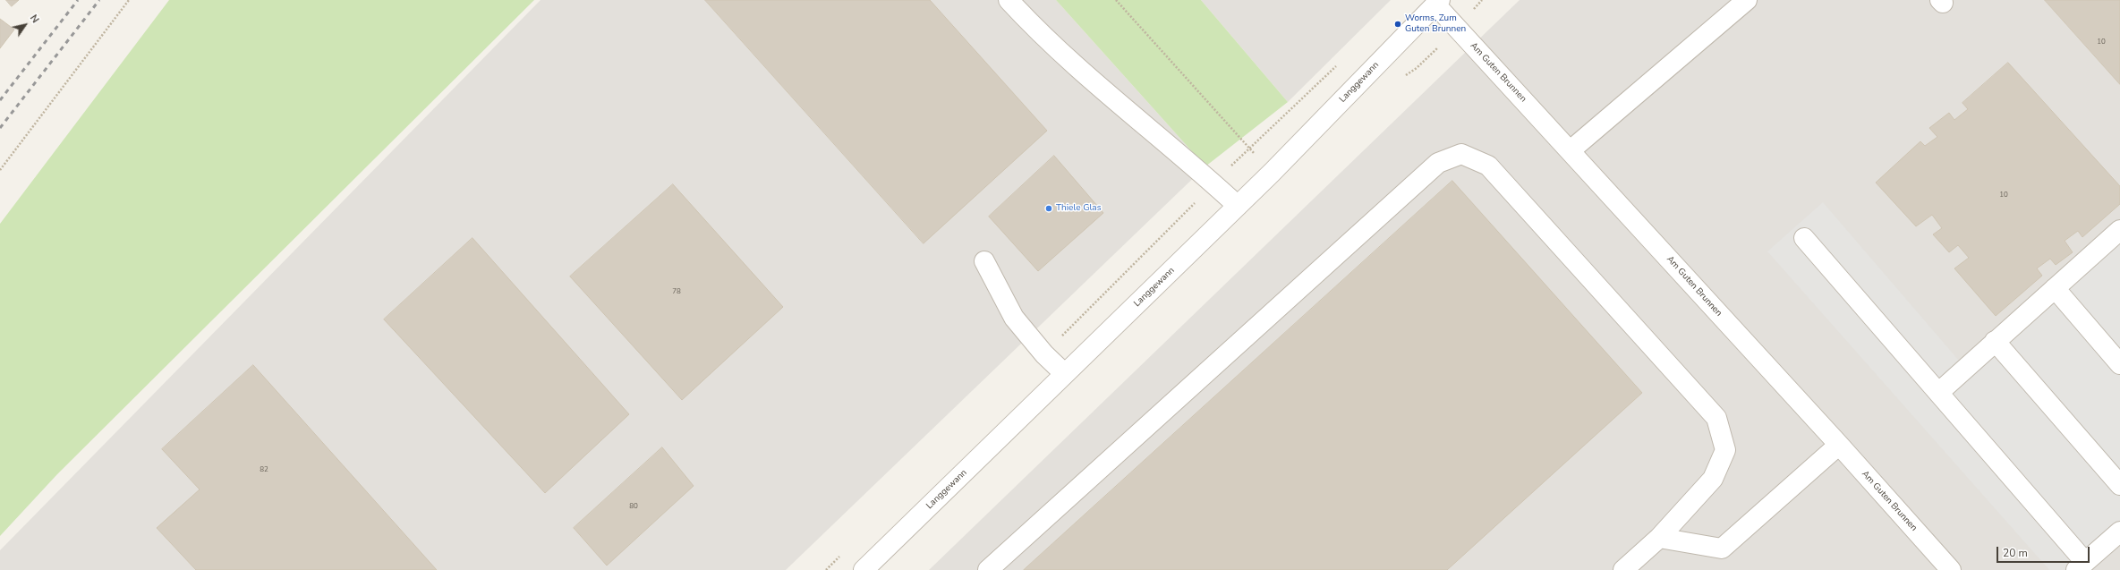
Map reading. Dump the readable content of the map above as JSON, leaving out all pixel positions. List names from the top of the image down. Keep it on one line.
{"streets":{"street":["Am Guten Brunnen","Langgewann"]},"crossings":[["Am Guten Brunnen","Langgewann"]],"places":["Worms, Zum Guten Brunnen","Thiele Glas"],"house_numbers":["10","10","78","82","80"],"scale_bar":"20 m","north":"top right"}
